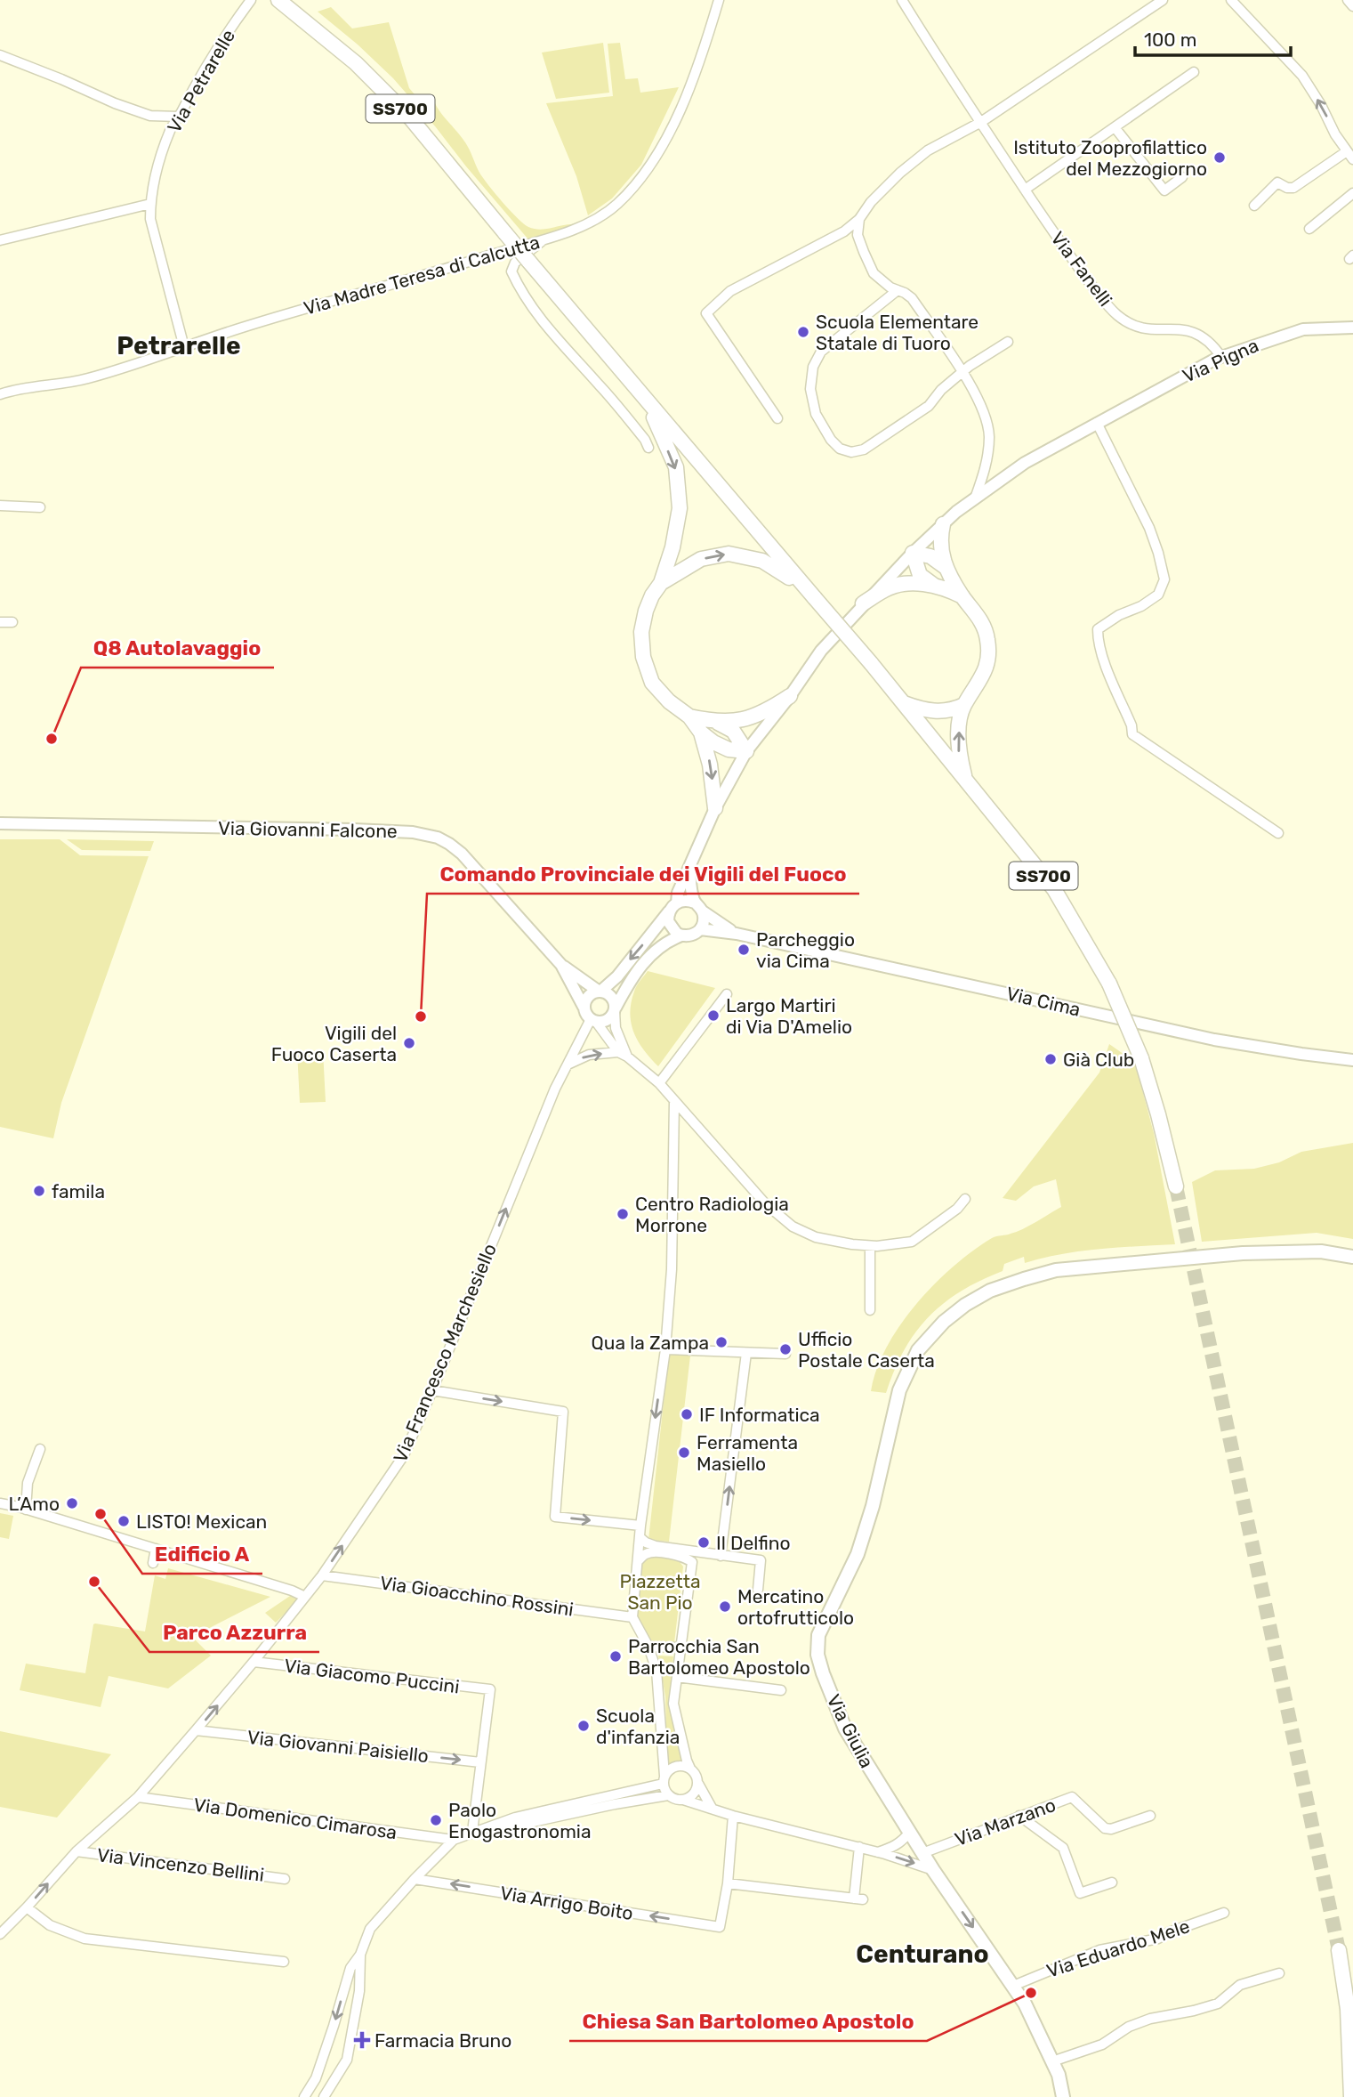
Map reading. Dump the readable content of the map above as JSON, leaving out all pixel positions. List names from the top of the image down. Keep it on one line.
{"streets":{"highway":["SS700"],"main road":["Via Giulia"],"street":["Via Petrarelle","Via Fanelli","Via Madre Teresa di Calcutta","Via Pigna","Via Giovanni Falcone","Via Cima","Via Francesco Marchesiello","Via Gioacchino Rossini","Via Giacomo Puccini","Via Giovanni Paisiello","Via Domenico Cimarosa","Via Marzano","Via Vincenzo Bellini","Via Arrigo Boito","Via Eduardo Mele"]},"crossings":[["Via Petrarelle","Via Madre Teresa di Calcutta"],["Via Fanelli","Via Pigna"],["Via Giovanni Falcone","Via Francesco Marchesiello"],["Via Francesco Marchesiello","Via Gioacchino Rossini"],["Via Francesco Marchesiello","Via Giacomo Puccini"],["Via Francesco Marchesiello","Via Giovanni Paisiello"],["Via Francesco Marchesiello","Via Domenico Cimarosa"],["Via Francesco Marchesiello","Via Vincenzo Bellini"],["Via Giacomo Puccini","Via Giovanni Paisiello"],["Via Giulia","Via Marzano"],["Via Giulia","Via Eduardo Mele"]],"one_way":["Via Francesco Marchesiello","Via Giovanni Paisiello"],"districts":["Petrarelle","Centurano"],"parks":["Piazzetta San Pio"],"places":{"other":["Istituto Zooprofilattico del Mezzogiorno","Scuola Elementare Statale di Tuoro","Q8 Autolavaggio","Parcheggio via Cima","Largo Martiri di Via D'Amelio","Comando Provinciale dei Vigili del Fuoco","Vigili del Fuoco Caserta","Già Club","famila","Centro Radiologia Morrone","Qua la Zampa","Ufficio Postale Caserta","IF Informatica","Ferramenta Masiello","L’Amo","Edificio A","LISTO! Mexican","Il Delfino","Parco Azzurra","Mercatino ortofrutticolo","Parrocchia San Bartolomeo Apostolo","Scuola d'infanzia","Paolo Enogastronomia","Chiesa San Bartolomeo Apostolo"],"health":["Farmacia Bruno"]},"scale_bar":"100 m"}
